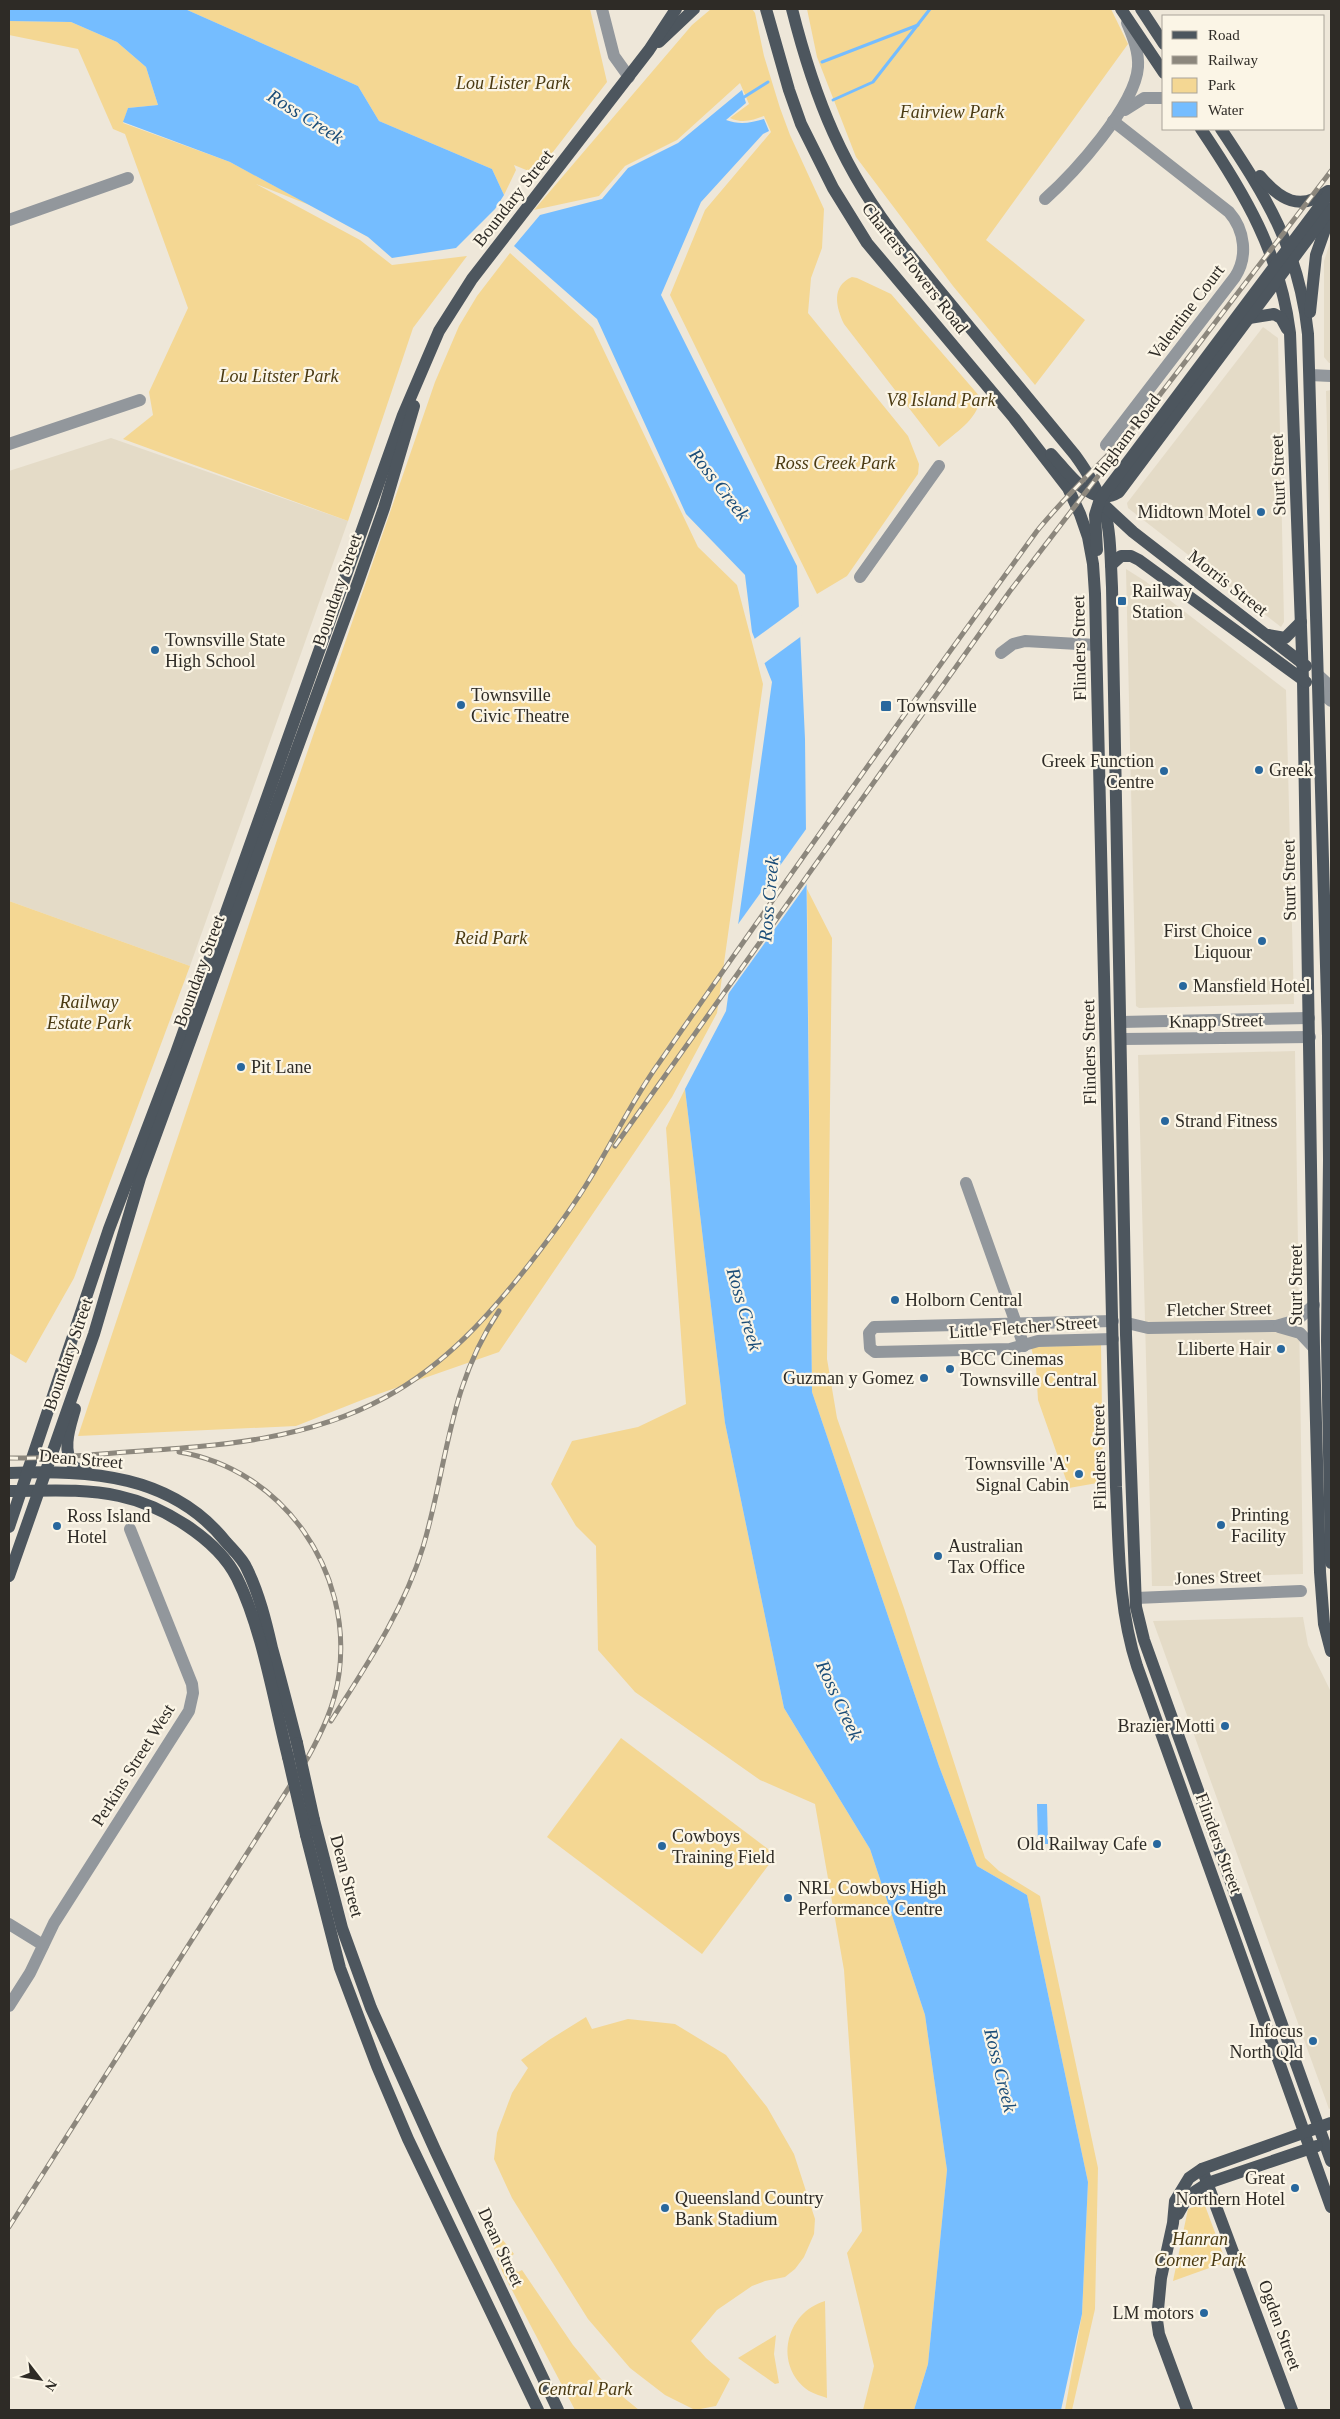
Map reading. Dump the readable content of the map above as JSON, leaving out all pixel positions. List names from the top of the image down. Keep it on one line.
{"streets":{"main road":["Boundary Street","Charters Towers Road","Ingham Road","Sturt Street","Morris Street","Flinders Street","Fletcher Street","Dean Street","Ogden Street"],"street":["Valentine Court","Knapp Street","Little Fletcher Street","Jones Street","Perkins Street West"]},"crossings":[["Boundary Street","Dean Street"],["Charters Towers Road","Ingham Road"],["Charters Towers Road","Morris Street"],["Charters Towers Road","Flinders Street"],["Ingham Road","Sturt Street"],["Ingham Road","Morris Street"],["Ingham Road","Flinders Street"],["Sturt Street","Morris Street"],["Sturt Street","Knapp Street"],["Sturt Street","Fletcher Street"],["Morris Street","Flinders Street"],["Flinders Street","Knapp Street"],["Flinders Street","Fletcher Street"],["Flinders Street","Little Fletcher Street"],["Flinders Street","Jones Street"],["Fletcher Street","Little Fletcher Street"]],"water":["Ross Creek"],"parks":["Lou Lister Park","Fairview Park","Lou Litster Park","V8 Island Park","Ross Creek Park","Reid Park","Railway Estate Park","Hanran Corner Park","Central Park"],"places":{"other":["Midtown Motel","Townsville State High School","Townsville Civic Theatre","Greek","Greek Function Centre","First Choice Liquour","Mansfield Hotel","Pit Lane","Strand Fitness","Holborn Central","Lliberte Hair","BCC Cinemas Townsville Central","Guzman y Gomez","Townsville 'A' Signal Cabin","Printing Facility","Ross Island Hotel","Australian Tax Office","Brazier Motti","Old Railway Cafe","Cowboys Training Field","NRL Cowboys High Performance Centre","Infocus North Qld","Great Northern Hotel","Queensland Country Bank Stadium","LM motors"],"transit":["Railway Station","Townsville"]},"legend":["Road","Railway","Park","Water"],"north":"bottom right"}
